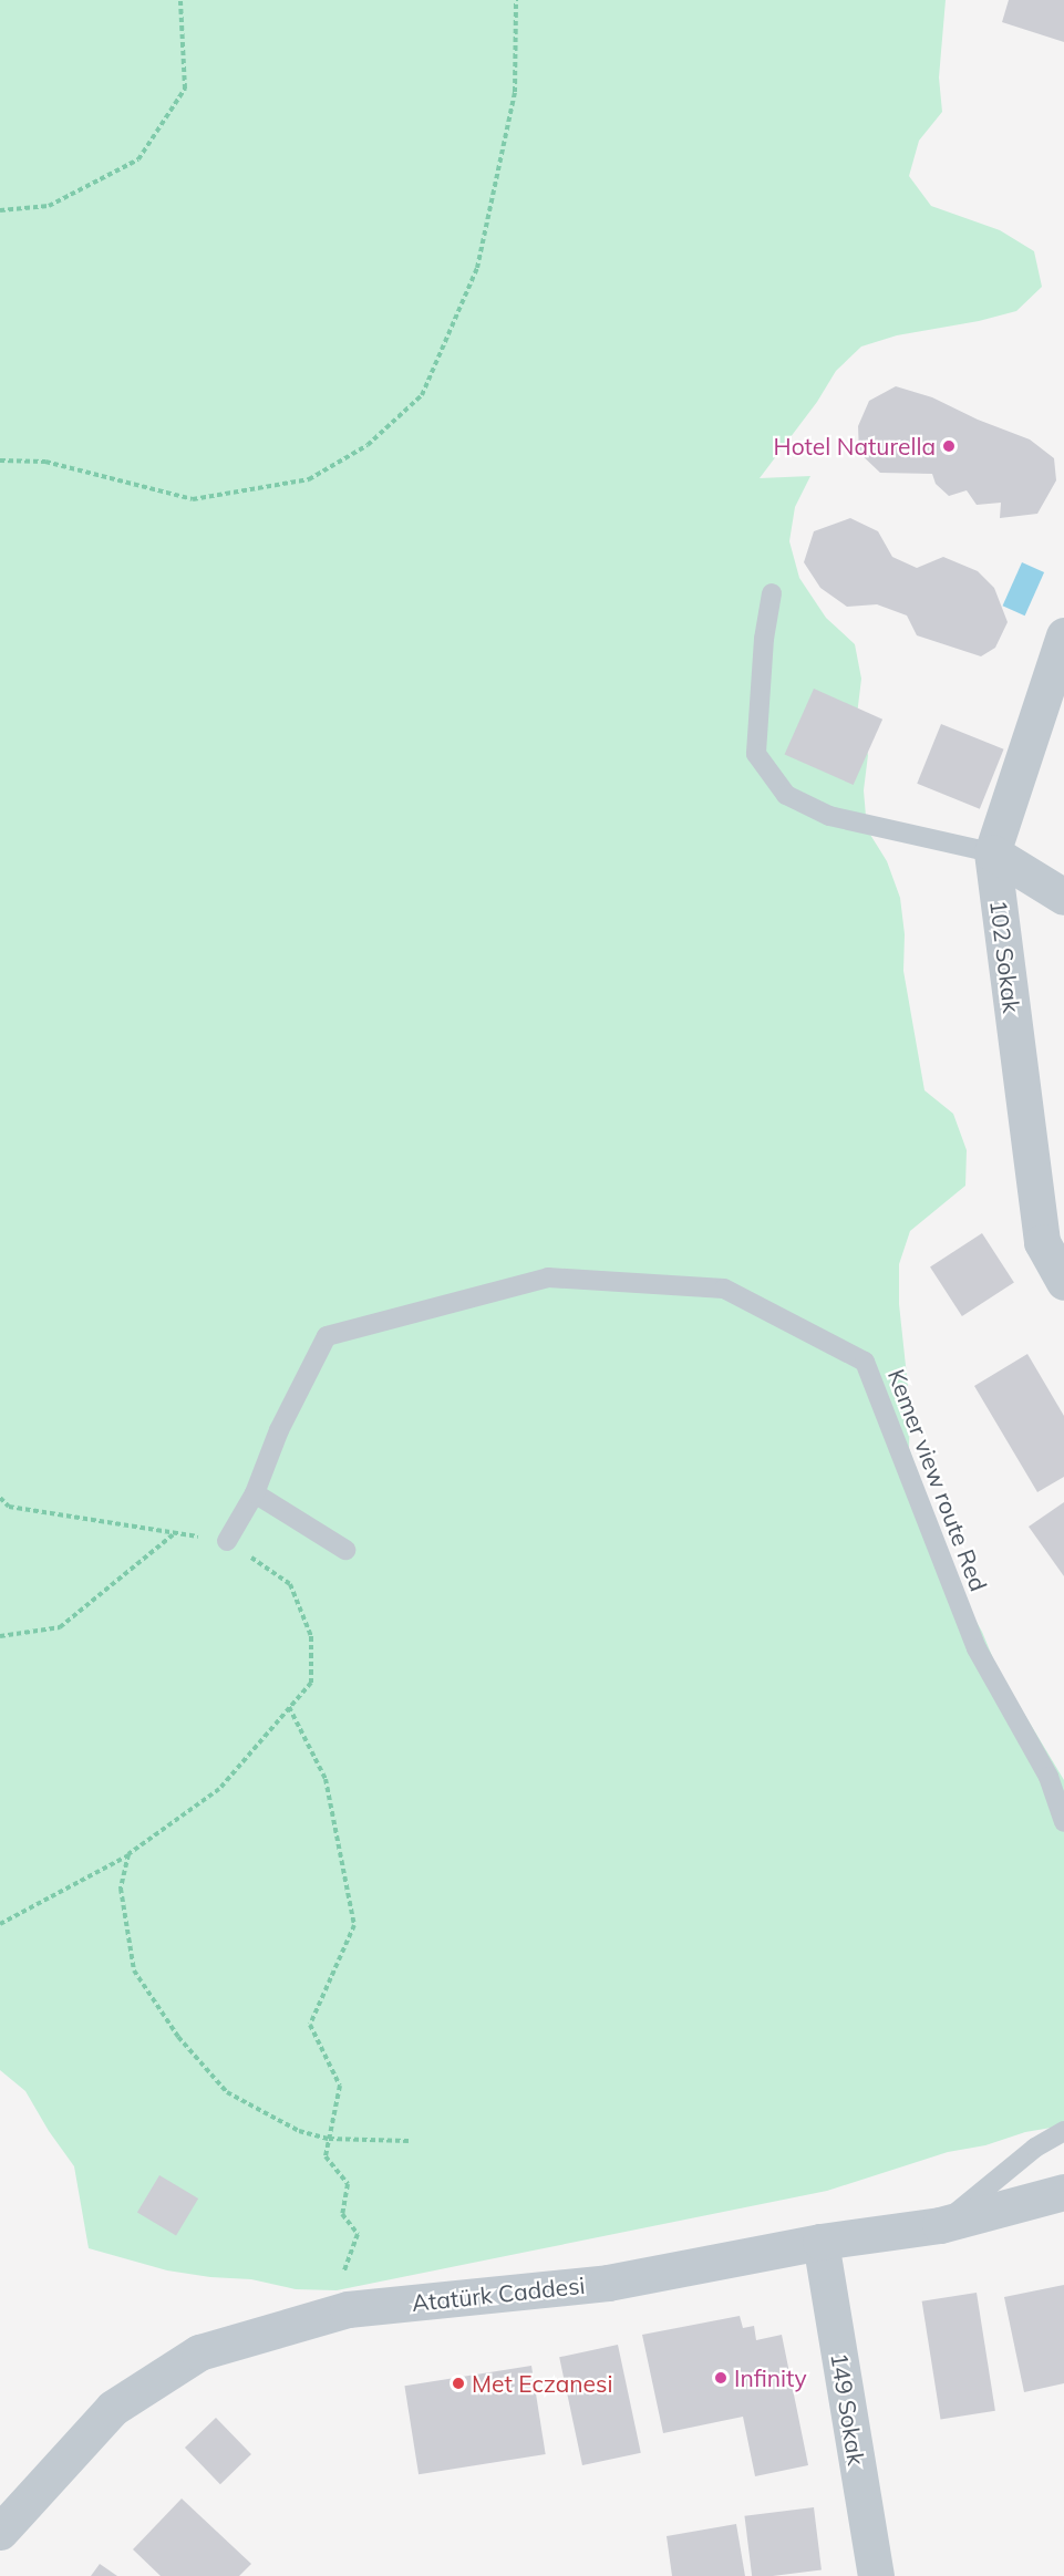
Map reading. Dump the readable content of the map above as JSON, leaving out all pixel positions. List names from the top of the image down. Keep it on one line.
{"streets":{"street":["102 Sokak","Atatürk Caddesi","149 Sokak"],"lane":["Kemer view route Red"]},"crossings":[["Atatürk Caddesi","149 Sokak"]],"places":["Hotel Naturella","Infinity","Met Eczanesi"]}
